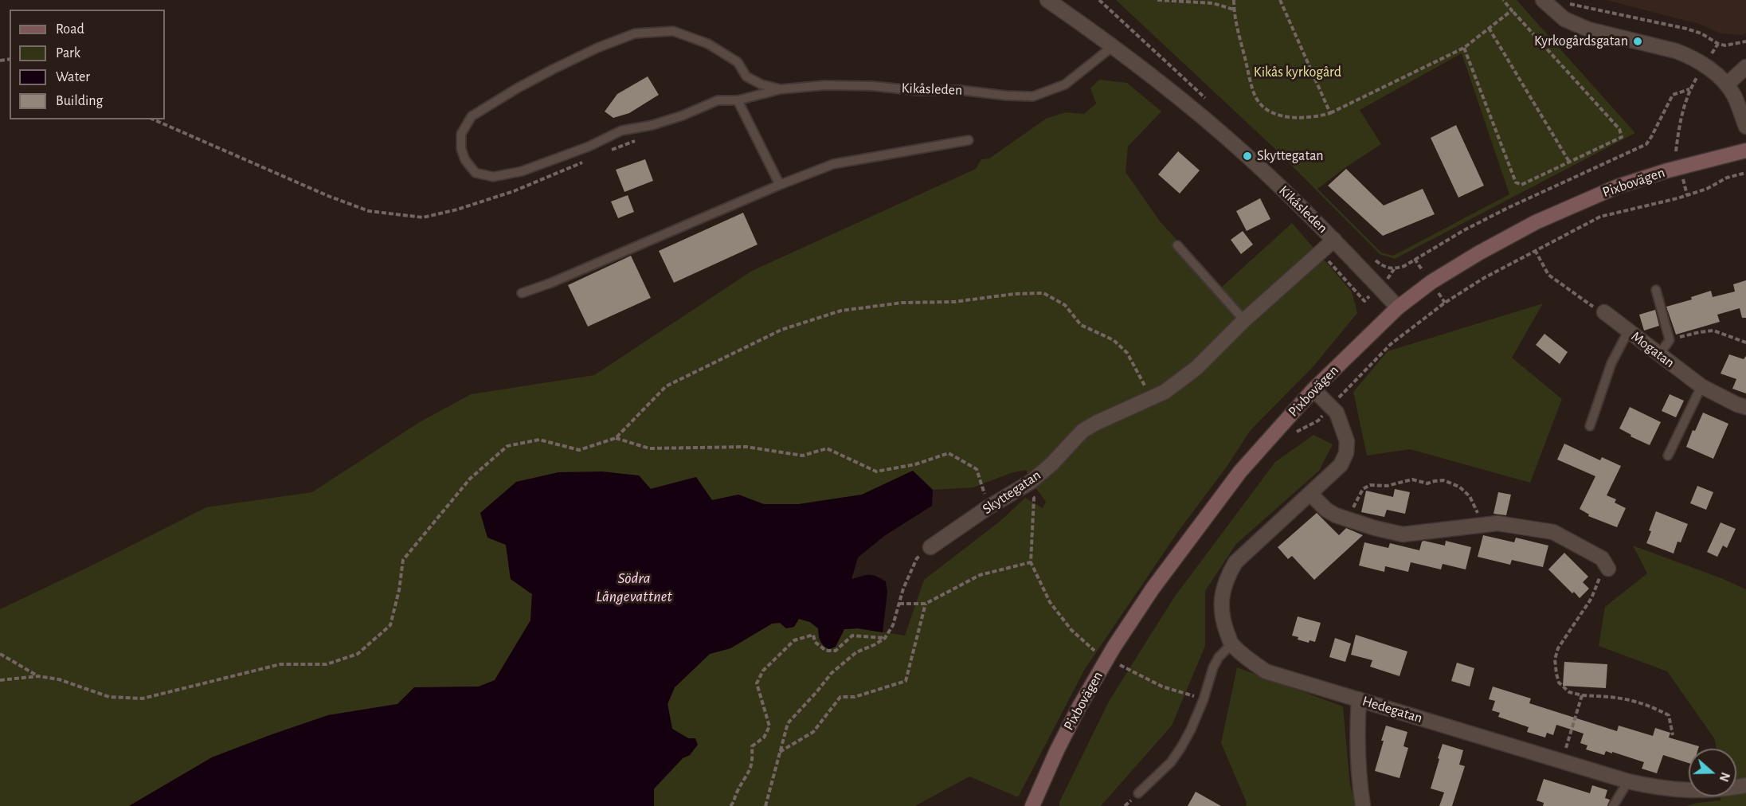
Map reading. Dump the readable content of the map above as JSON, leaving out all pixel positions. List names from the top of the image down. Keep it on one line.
{"streets":{"street":["Kikåsleden","Pixbovägen","Mogatan","Skyttegatan","Hedegatan"]},"crossings":[["Kikåsleden","Pixbovägen"],["Kikåsleden","Skyttegatan"],["Pixbovägen","Hedegatan"]],"water":["Södra Långevattnet"],"parks":["Kikås kyrkogård"],"places":["Kyrkogårdsgatan","Skyttegatan"],"legend":["Road","Park","Water","Building"],"north":"right"}
